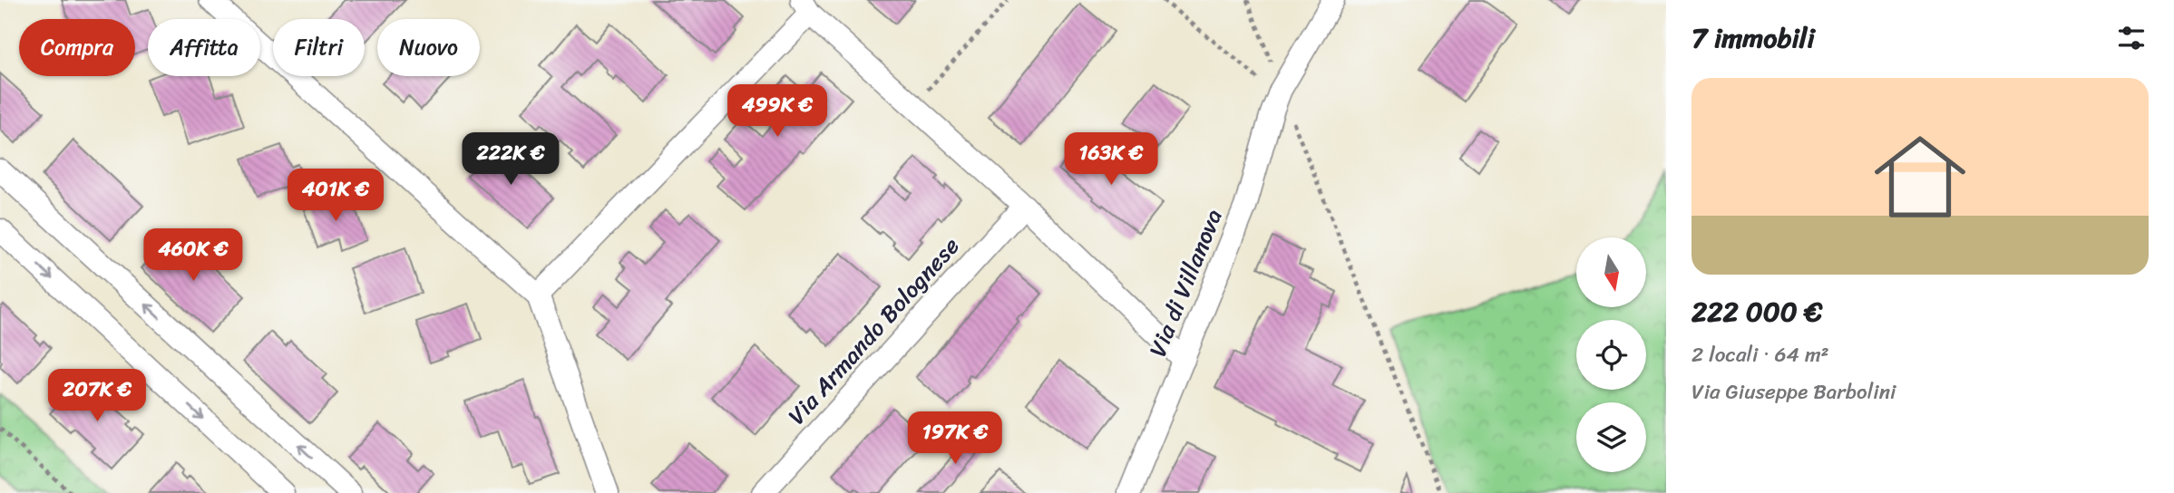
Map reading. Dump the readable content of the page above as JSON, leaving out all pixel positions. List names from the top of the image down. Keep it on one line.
{"streets":{"street":["Via di Villanova","Via Armando Bolognese"]},"north":"bottom","page":{"heading":"7 immobili","chip":["Compra","Affitta","Filtri","Nuovo"],"list":[{"name":"222 000 €","note":"2 locali · 64 m² · Via Giuseppe Barbolini"}],"price":["499K €","222K €","163K €","401K €","460K €","207K €","197K €"]}}
